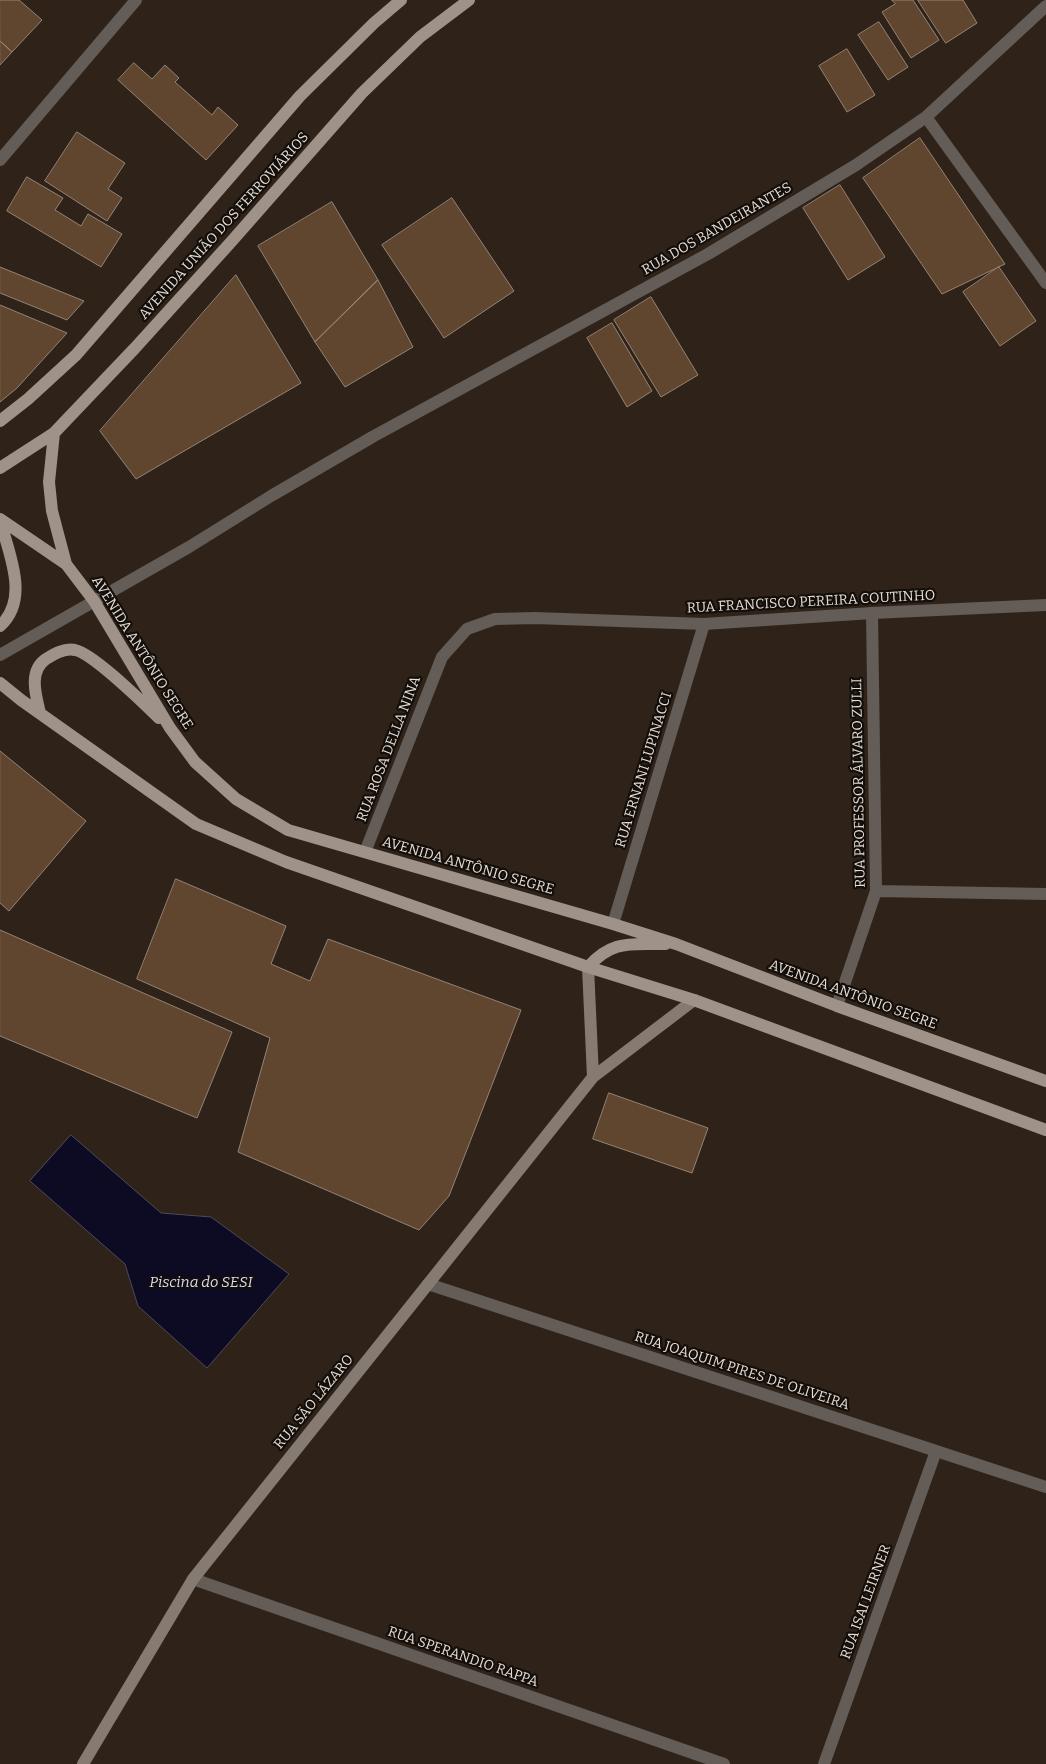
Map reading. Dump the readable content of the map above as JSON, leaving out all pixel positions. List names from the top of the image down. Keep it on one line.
{"streets":{"main road":["AVENIDA UNIÃO DOS FERROVIÁRIOS","AVENIDA ANTÔNIO SEGRE","RUA SÃO LÁZARO"],"street":["RUA DOS BANDEIRANTES","RUA FRANCISCO PEREIRA COUTINHO","RUA ROSA DELLA NINA","RUA ERNANI LUPINACCI","RUA PROFESSOR ÁLVARO ZULLI","RUA JOAQUIM PIRES DE OLIVEIRA","RUA ISAI LEIRNER","RUA SPERANDIO RAPPA"]},"crossings":[["RUA DOS BANDEIRANTES","AVENIDA ANTÔNIO SEGRE"],["RUA FRANCISCO PEREIRA COUTINHO","RUA ROSA DELLA NINA"],["RUA FRANCISCO PEREIRA COUTINHO","RUA ERNANI LUPINACCI"],["RUA FRANCISCO PEREIRA COUTINHO","RUA PROFESSOR ÁLVARO ZULLI"],["AVENIDA ANTÔNIO SEGRE","RUA ROSA DELLA NINA"],["AVENIDA ANTÔNIO SEGRE","RUA ERNANI LUPINACCI"],["AVENIDA ANTÔNIO SEGRE","RUA PROFESSOR ÁLVARO ZULLI"],["RUA JOAQUIM PIRES DE OLIVEIRA","RUA SÃO LÁZARO"],["RUA JOAQUIM PIRES DE OLIVEIRA","RUA ISAI LEIRNER"],["RUA SÃO LÁZARO","RUA SPERANDIO RAPPA"]],"water":["Piscina do SESI"]}
